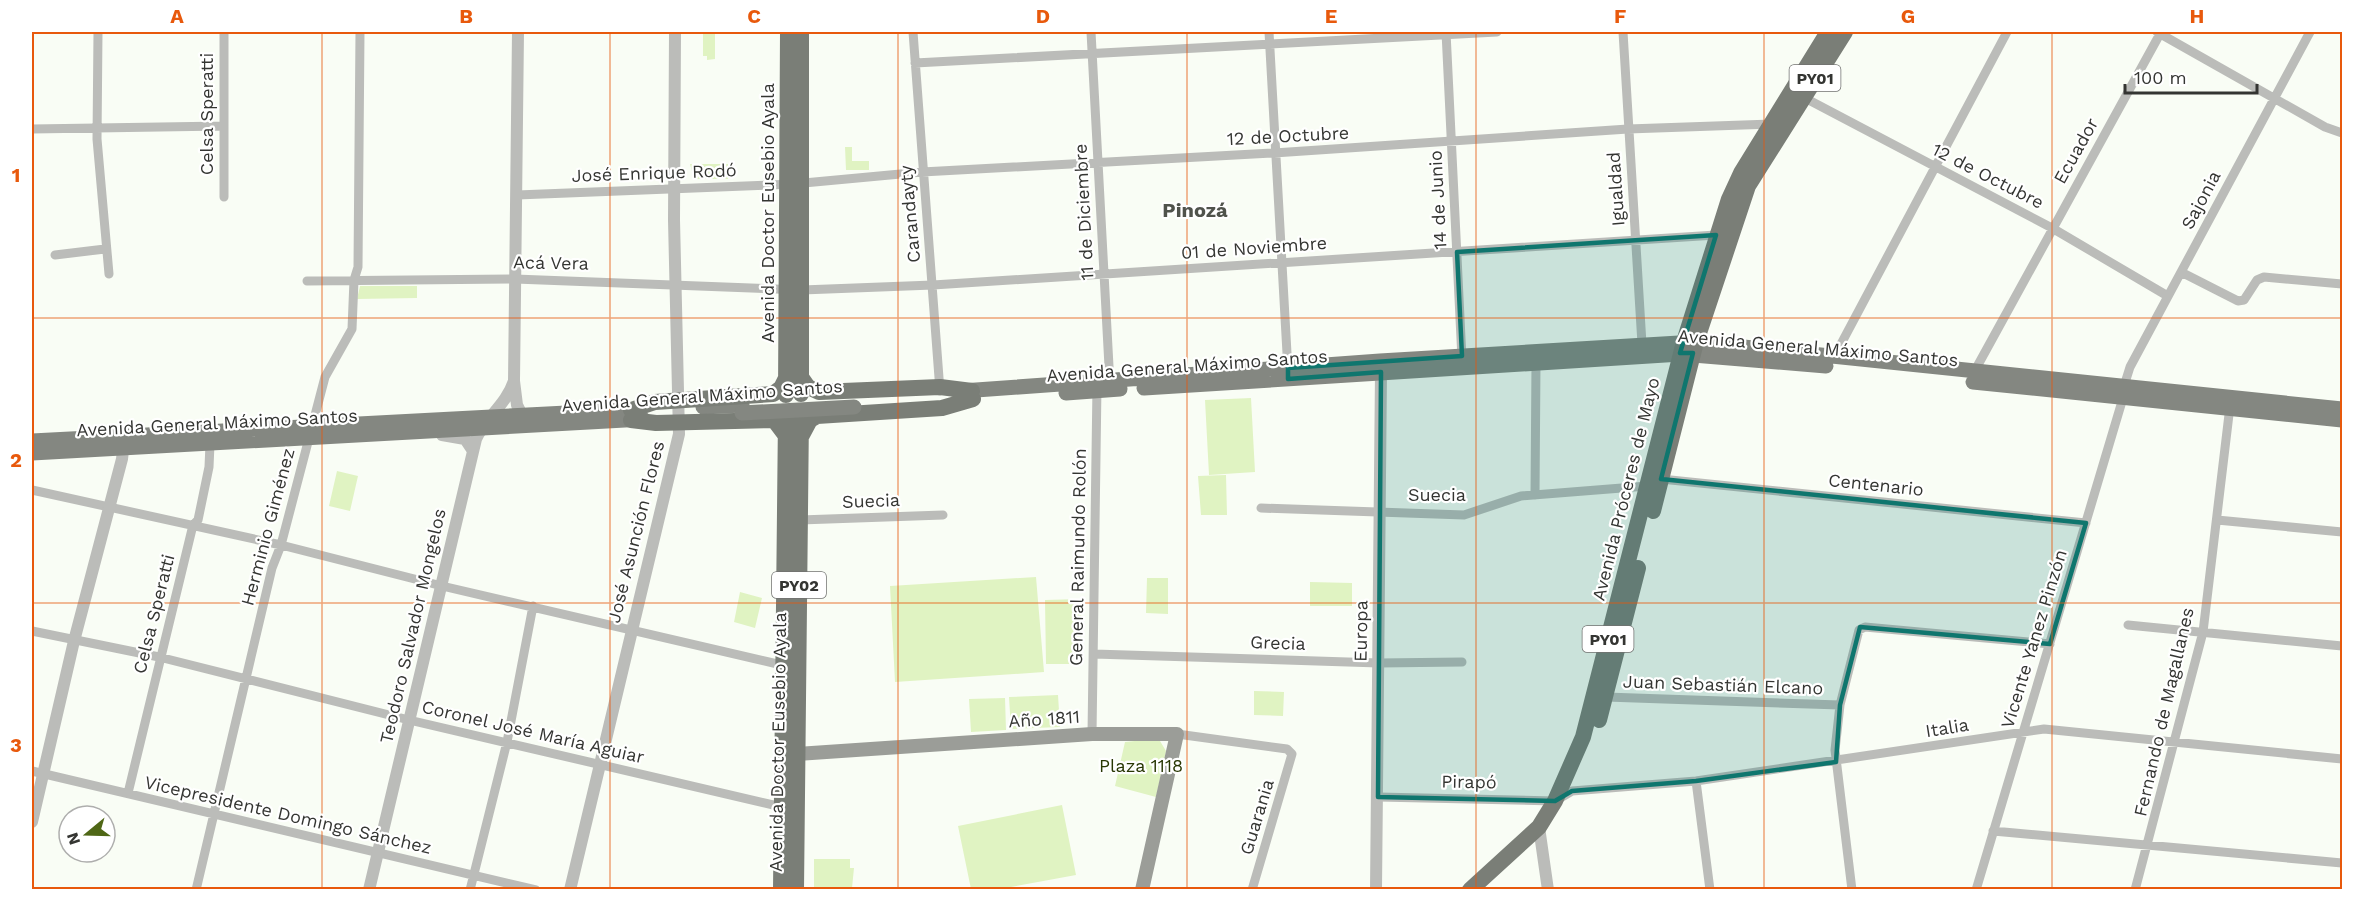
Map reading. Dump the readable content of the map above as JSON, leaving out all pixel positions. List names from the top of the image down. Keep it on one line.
{"streets":{"highway":["PY01","Avenida Doctor Eusebio Ayala","Avenida Próceres de Mayo","PY02"],"main road":["Avenida General Máximo Santos","Año 1811"],"street":["Celsa Speratti","12 de Octubre","Ecuador","José Enrique Rodó","Igualdad","14 de Junio","Sajonia","11 de Diciembre","Carandayty","01 de Noviembre","Acá Vera","Centenario","Suecia","Herminio Giménez","José Asunción Flores","General Raimundo Rolón","Teodoro Salvador Mongelos","Europa","Vicente Yanez Pinzón","Grecia","Juan Sebastián Elcano","Fernando de Magallanes","Italia","Coronel José María Aguiar","Pirapó","Vicepresidente Domingo Sánchez","Guarania"]},"crossings":[["PY01","12 de Octubre"],["PY01","01 de Noviembre"],["PY01","Avenida General Máximo Santos"],["PY01","Avenida Próceres de Mayo"],["Celsa Speratti","Avenida General Máximo Santos"],["Celsa Speratti","Coronel José María Aguiar"],["Celsa Speratti","Vicepresidente Domingo Sánchez"],["12 de Octubre","Ecuador"],["12 de Octubre","José Enrique Rodó"],["12 de Octubre","Igualdad"],["12 de Octubre","14 de Junio"],["12 de Octubre","Sajonia"],["12 de Octubre","11 de Diciembre"],["12 de Octubre","Avenida Doctor Eusebio Ayala"],["12 de Octubre","Carandayty"],["Ecuador","Avenida General Máximo Santos"],["José Enrique Rodó","Avenida Doctor Eusebio Ayala"],["José Enrique Rodó","José Asunción Flores"],["José Enrique Rodó","Teodoro Salvador Mongelos"],["Igualdad","01 de Noviembre"],["Igualdad","Avenida General Máximo Santos"],["14 de Junio","01 de Noviembre"],["14 de Junio","Avenida General Máximo Santos"],["Sajonia","Avenida General Máximo Santos"],["Sajonia","Vicente Yanez Pinzón"],["11 de Diciembre","01 de Noviembre"],["11 de Diciembre","Avenida General Máximo Santos"],["11 de Diciembre","General Raimundo Rolón"],["Avenida Doctor Eusebio Ayala","01 de Noviembre"],["Avenida Doctor Eusebio Ayala","Acá Vera"],["Avenida Doctor Eusebio Ayala","Suecia"],["Avenida Doctor Eusebio Ayala","Año 1811"],["Avenida Doctor Eusebio Ayala","Coronel José María Aguiar"],["Carandayty","01 de Noviembre"],["Carandayty","Avenida General Máximo Santos"],["01 de Noviembre","Acá Vera"],["Acá Vera","Herminio Giménez"],["Acá Vera","José Asunción Flores"],["Acá Vera","Teodoro Salvador Mongelos"],["Avenida General Máximo Santos","Avenida Próceres de Mayo"],["Avenida General Máximo Santos","Herminio Giménez"],["Avenida General Máximo Santos","José Asunción Flores"],["Avenida General Máximo Santos","General Raimundo Rolón"],["Avenida General Máximo Santos","Teodoro Salvador Mongelos"],["Avenida General Máximo Santos","Europa"],["Avenida General Máximo Santos","Vicente Yanez Pinzón"],["Avenida General Máximo Santos","Fernando de Magallanes"],["Centenario","Avenida Próceres de Mayo"],["Centenario","Suecia"],["Centenario","Vicente Yanez Pinzón"],["Avenida Próceres de Mayo","Suecia"],["Avenida Próceres de Mayo","Juan Sebastián Elcano"],["Avenida Próceres de Mayo","Italia"],["Avenida Próceres de Mayo","Pirapó"],["Suecia","Europa"],["Herminio Giménez","Coronel José María Aguiar"],["Herminio Giménez","Vicepresidente Domingo Sánchez"],["José Asunción Flores","Coronel José María Aguiar"],["General Raimundo Rolón","Grecia"],["General Raimundo Rolón","Año 1811"],["Teodoro Salvador Mongelos","Coronel José María Aguiar"],["Teodoro Salvador Mongelos","Vicepresidente Domingo Sánchez"],["Europa","Grecia"],["Europa","Pirapó"],["Vicente Yanez Pinzón","Italia"],["Fernando de Magallanes","Italia"],["Año 1811","Guarania"],["Italia","Pirapó"]],"districts":["Pinozá"],"parks":["Plaza 1118"],"scale_bar":"100 m","north":"left","grid":{"columns":["A","B","C","D","E","F","G","H"],"rows":["1","2","3"]}}
